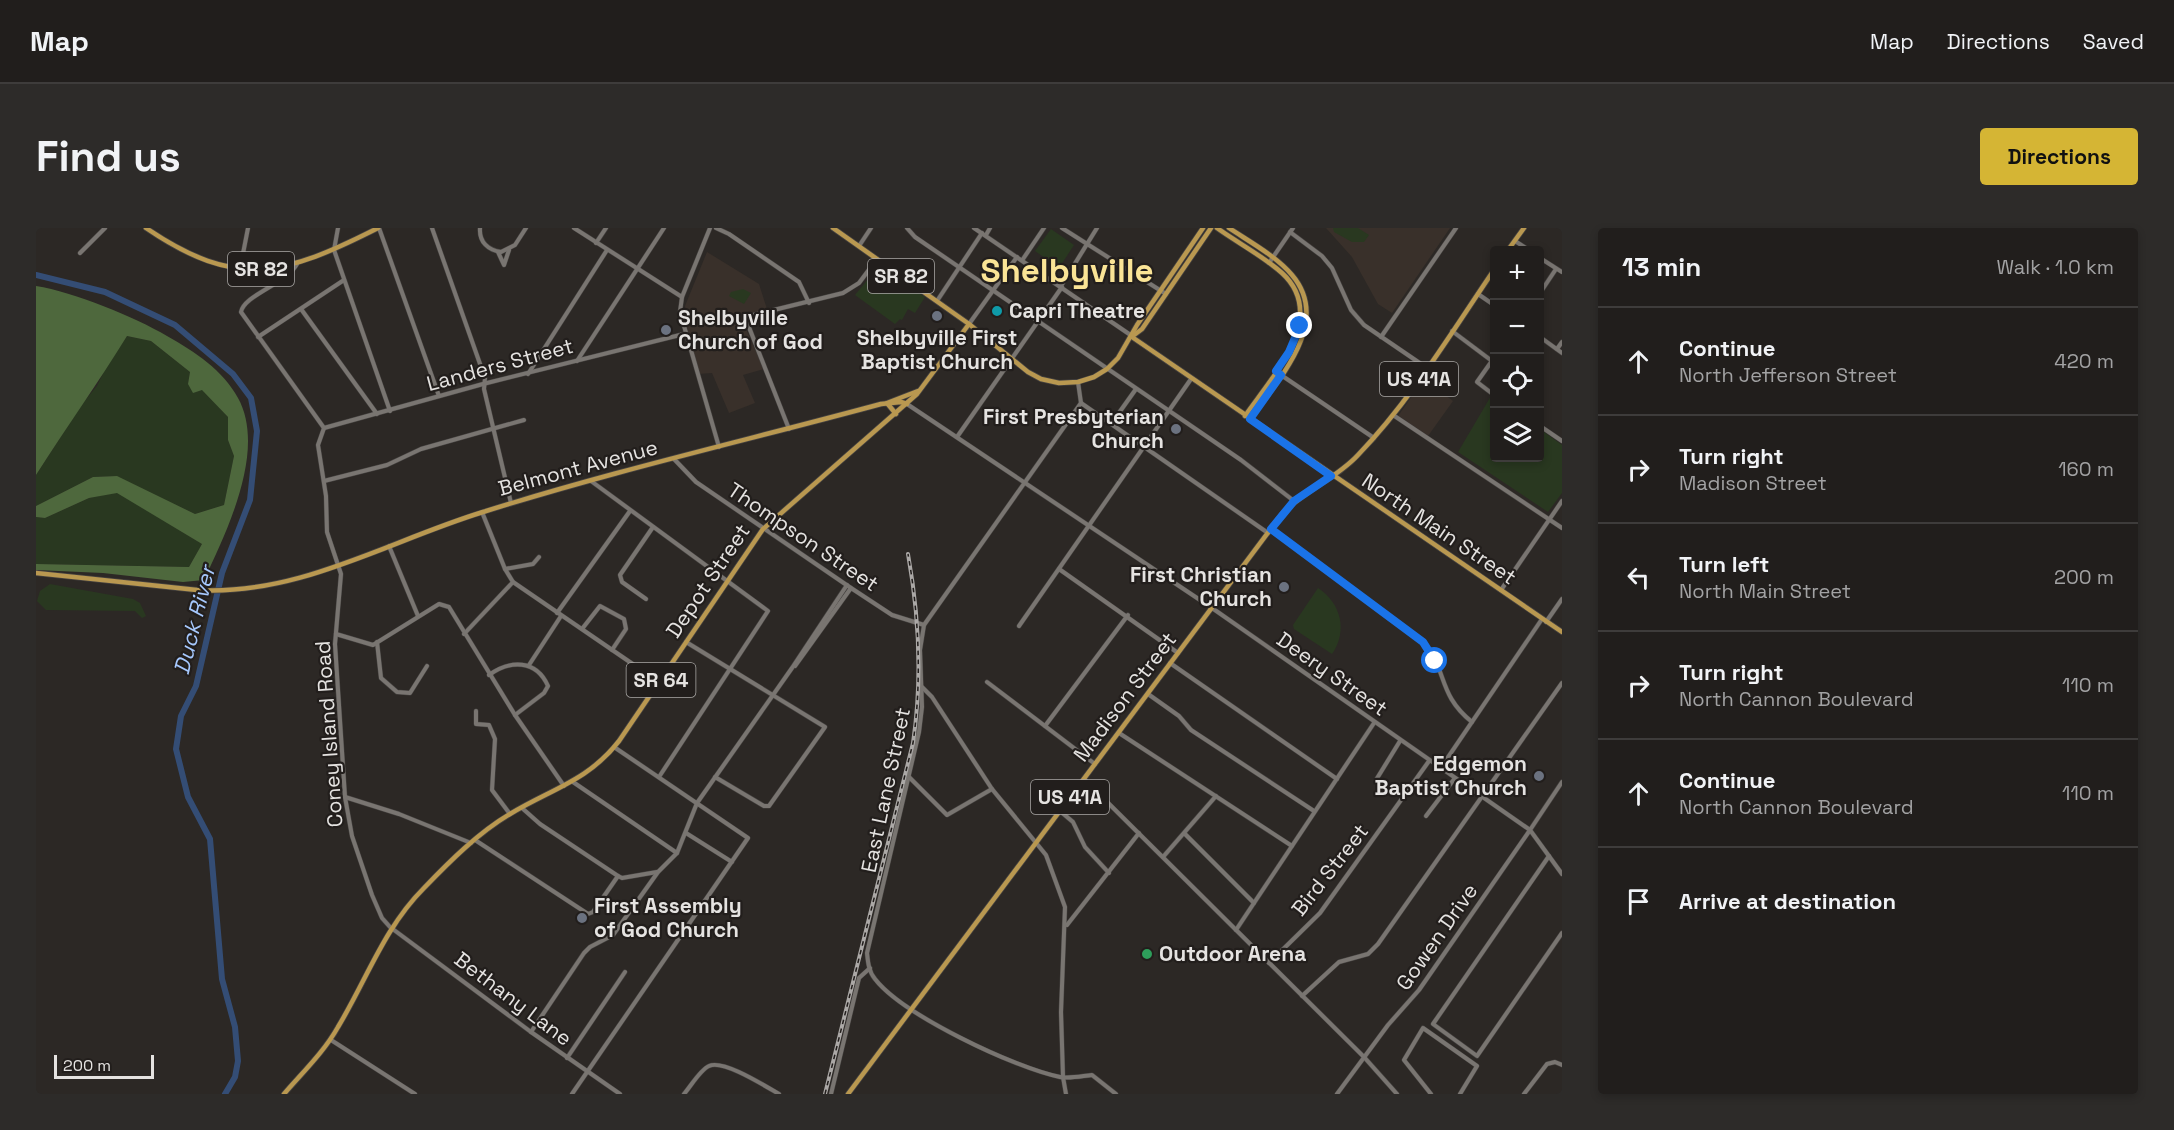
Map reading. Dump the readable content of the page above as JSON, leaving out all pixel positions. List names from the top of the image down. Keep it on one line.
{"streets":{"main road":["SR 82","US 41A","Belmont Avenue","North Main Street","Depot Street","SR 64","Madison Street"],"street":["Landers Street","Thompson Street","Deery Street","Coney Island Road","East Lane Street","Bird Street","Gowen Drive","Bethany Lane"]},"crossings":[["SR 82","SR 64"],["Landers Street","Coney Island Road"],["US 41A","North Main Street"],["US 41A","Madison Street"],["Belmont Avenue","Thompson Street"],["Belmont Avenue","Depot Street"],["Belmont Avenue","Deery Street"],["Belmont Avenue","SR 64"],["Belmont Avenue","Coney Island Road"],["North Main Street","Madison Street"],["Thompson Street","Depot Street"],["Thompson Street","East Lane Street"],["Depot Street","Deery Street"],["Depot Street","SR 64"],["Depot Street","Coney Island Road"],["Depot Street","Bethany Lane"],["Deery Street","SR 64"],["Deery Street","Madison Street"],["Deery Street","East Lane Street"],["Deery Street","Bird Street"],["Deery Street","Gowen Drive"],["SR 64","Coney Island Road"],["SR 64","Bethany Lane"],["Coney Island Road","Bethany Lane"]],"districts":["Shelbyville"],"water":["Duck River"],"places":["Capri Theatre","Shelbyville First Baptist Church","Shelbyville Church of God","First Presbyterian Church","First Christian Church","Edgemon Baptist Church","First Assembly of God Church","Outdoor Arena"],"scale_bar":"200 m","page":{"header":"Map","nav":["Map","Directions","Saved"],"buttons":"Directions","title":"Find us","heading":["13 min","Walk · 1.0 km"],"map_buttons":["+","−"],"list":[["Continue","North Jefferson Street","420 m"],["Turn right","Madison Street","160 m"],["Turn left","North Main Street","200 m"],["Turn right","North Cannon Boulevard","110 m"],["Continue","North Cannon Boulevard","110 m"],"Arrive at destination"],"scale":"200 m"}}
